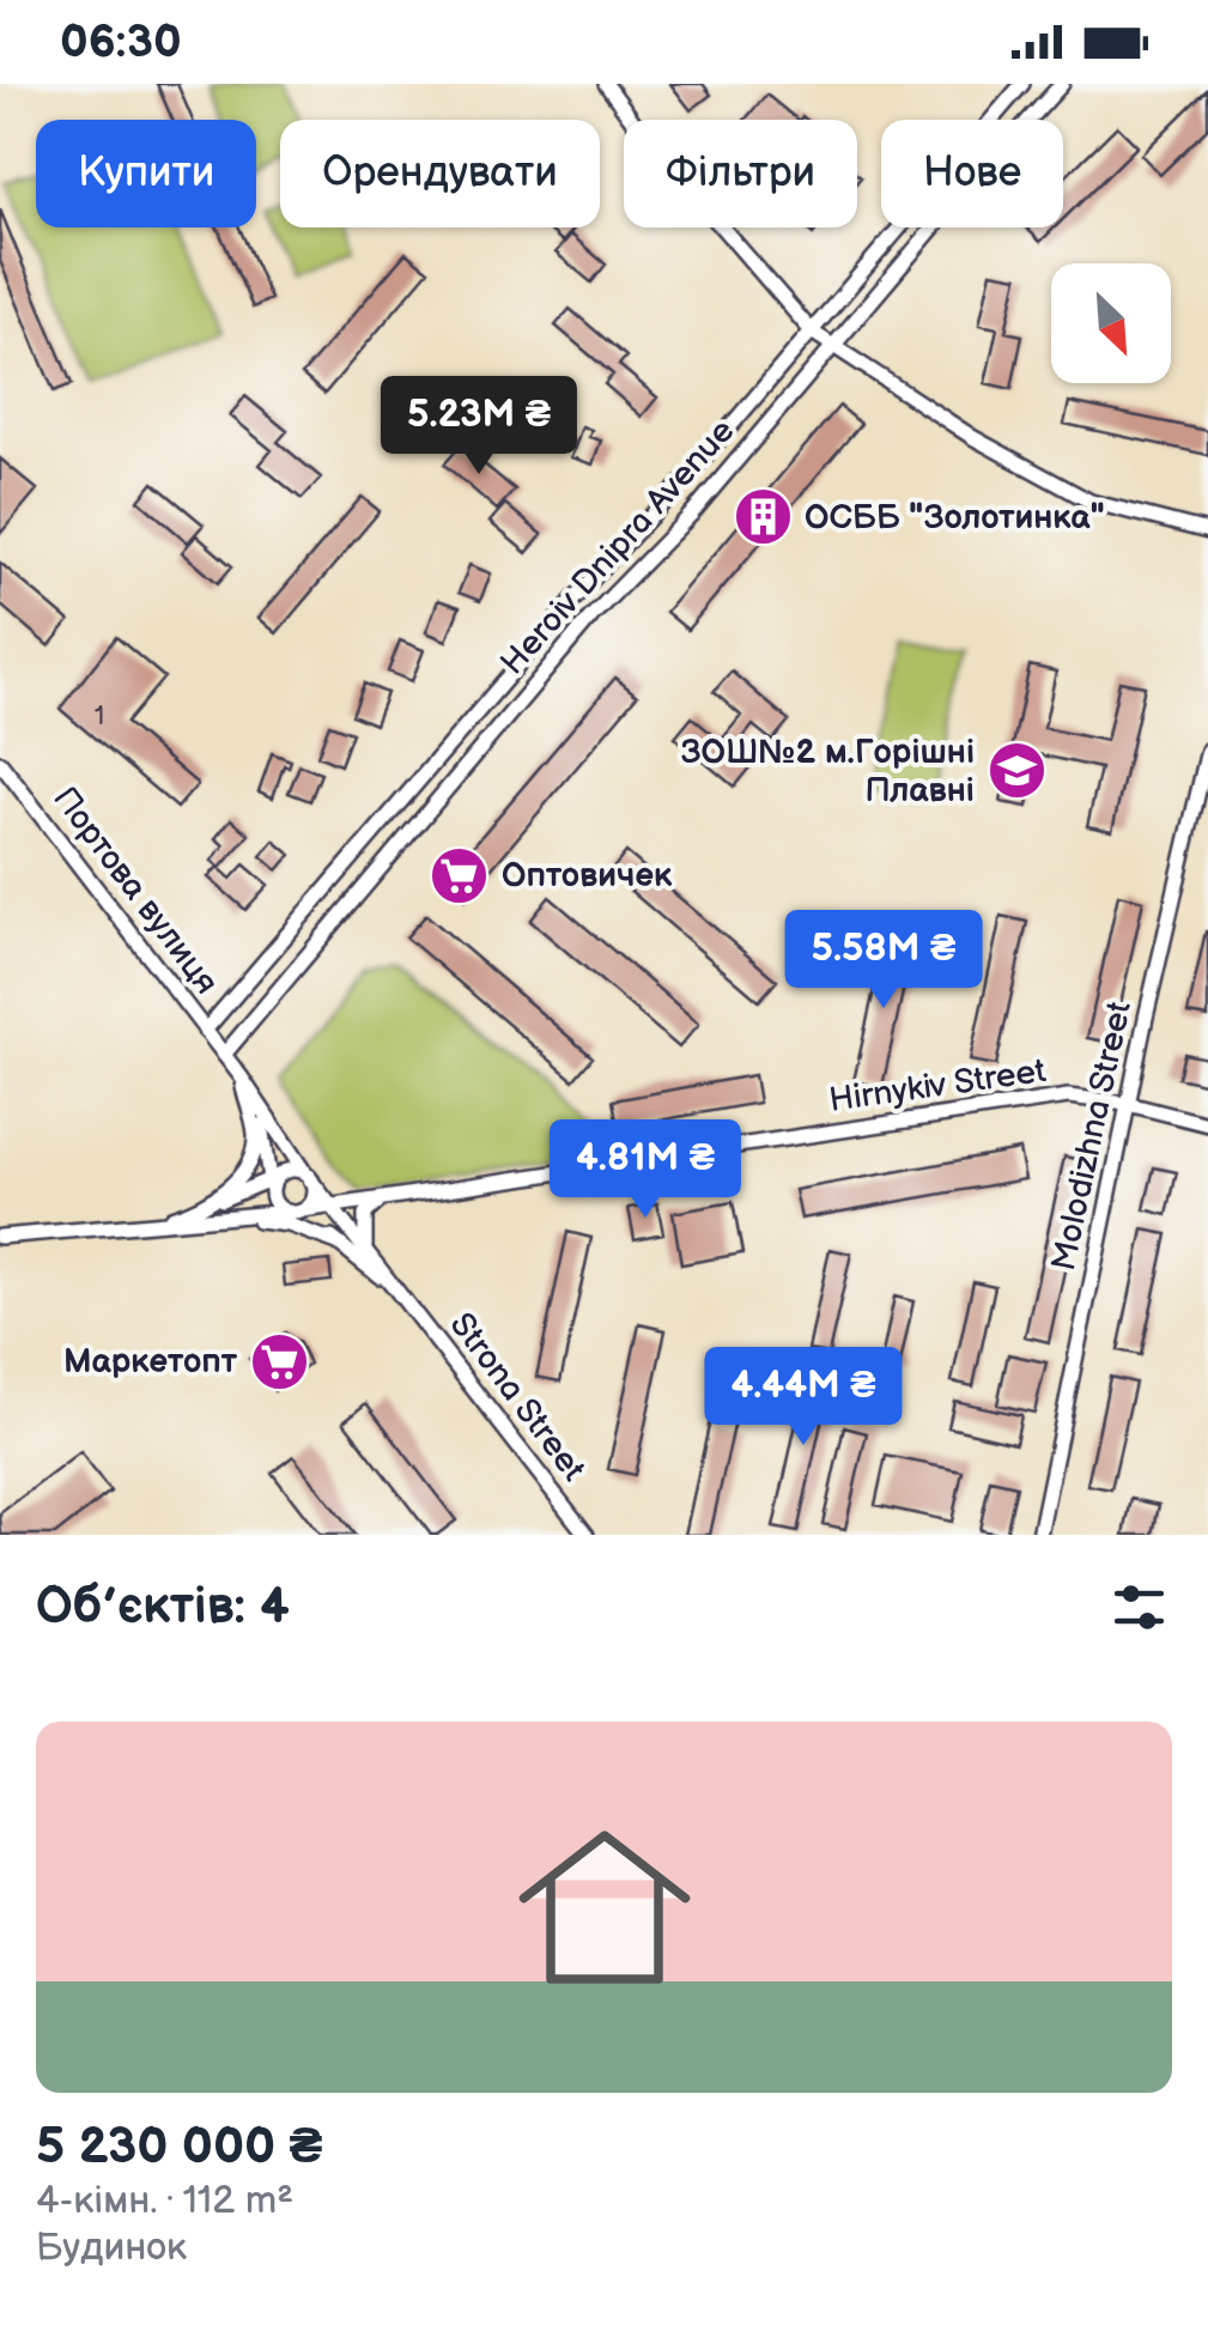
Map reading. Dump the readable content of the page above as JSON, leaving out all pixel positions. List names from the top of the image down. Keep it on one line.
{"streets":{"street":["Heroiv Dnipra Avenue","Портова вулиця","Hirnykiv Street","Molodizhna Street","Strona Street"]},"crossings":[["Heroiv Dnipra Avenue","Портова вулиця"],["Hirnykiv Street","Molodizhna Street"]],"places":{"building":["ОСББ \"Золотинка\""],"school or university":["ЗОШ№2 м.Горішні Плавні"],"supermarket":["Оптовичек","Маркетопт"]},"house_numbers":["1"],"north":"bottom right","page":{"status":"06:30","chip":["Купити","Орендувати","Фільтри","Нове"],"price":["5.23M ₴","5.58M ₴","4.81M ₴","4.44M ₴"],"heading":"Об’єктів: 4","list":[{"name":"5 230 000 ₴","note":"4-кімн. · 112 m² · Будинок"}]}}
